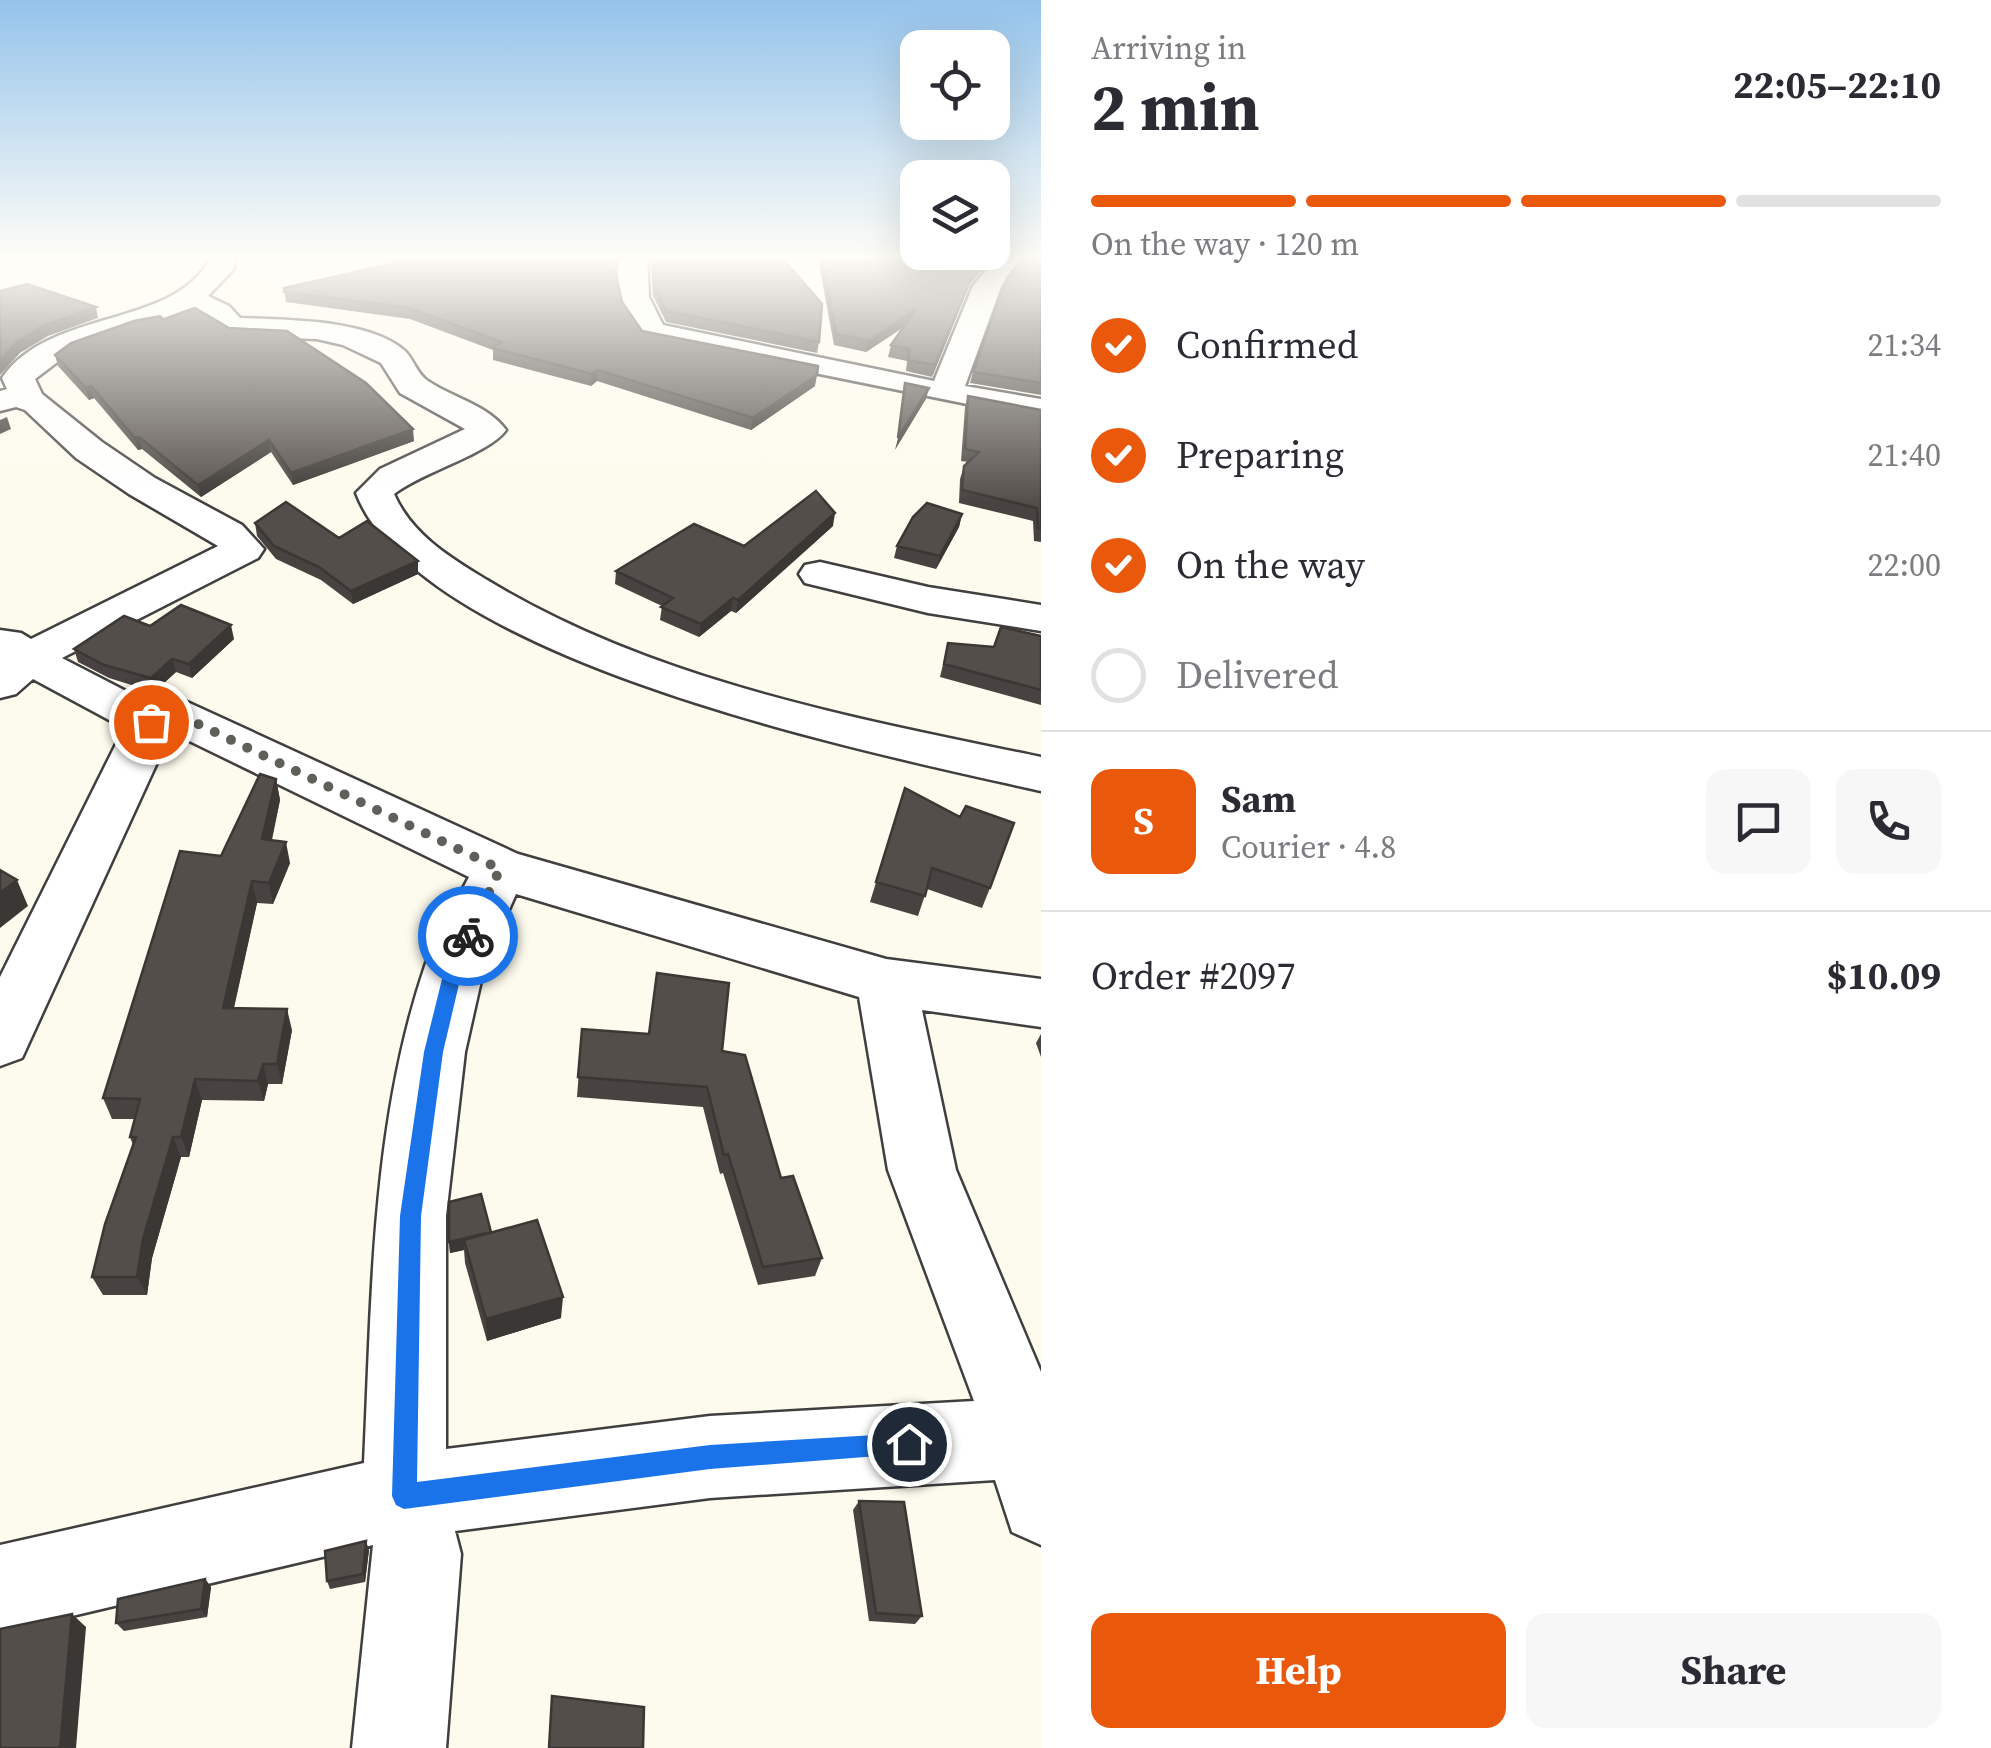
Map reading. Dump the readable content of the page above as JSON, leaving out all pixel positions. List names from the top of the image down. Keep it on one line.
{"page":{"heading":["2 min","Arriving in","22:05–22:10"],"panel":["Sam","Courier · 4.8","Order #2097","$10.09"],"bar":"On the way · 120 m","list":[["Confirmed","21:34"],["Preparing","21:40"],["On the way","22:00"],"Delivered"],"round":"S","buttons":["Help","Share"]}}
